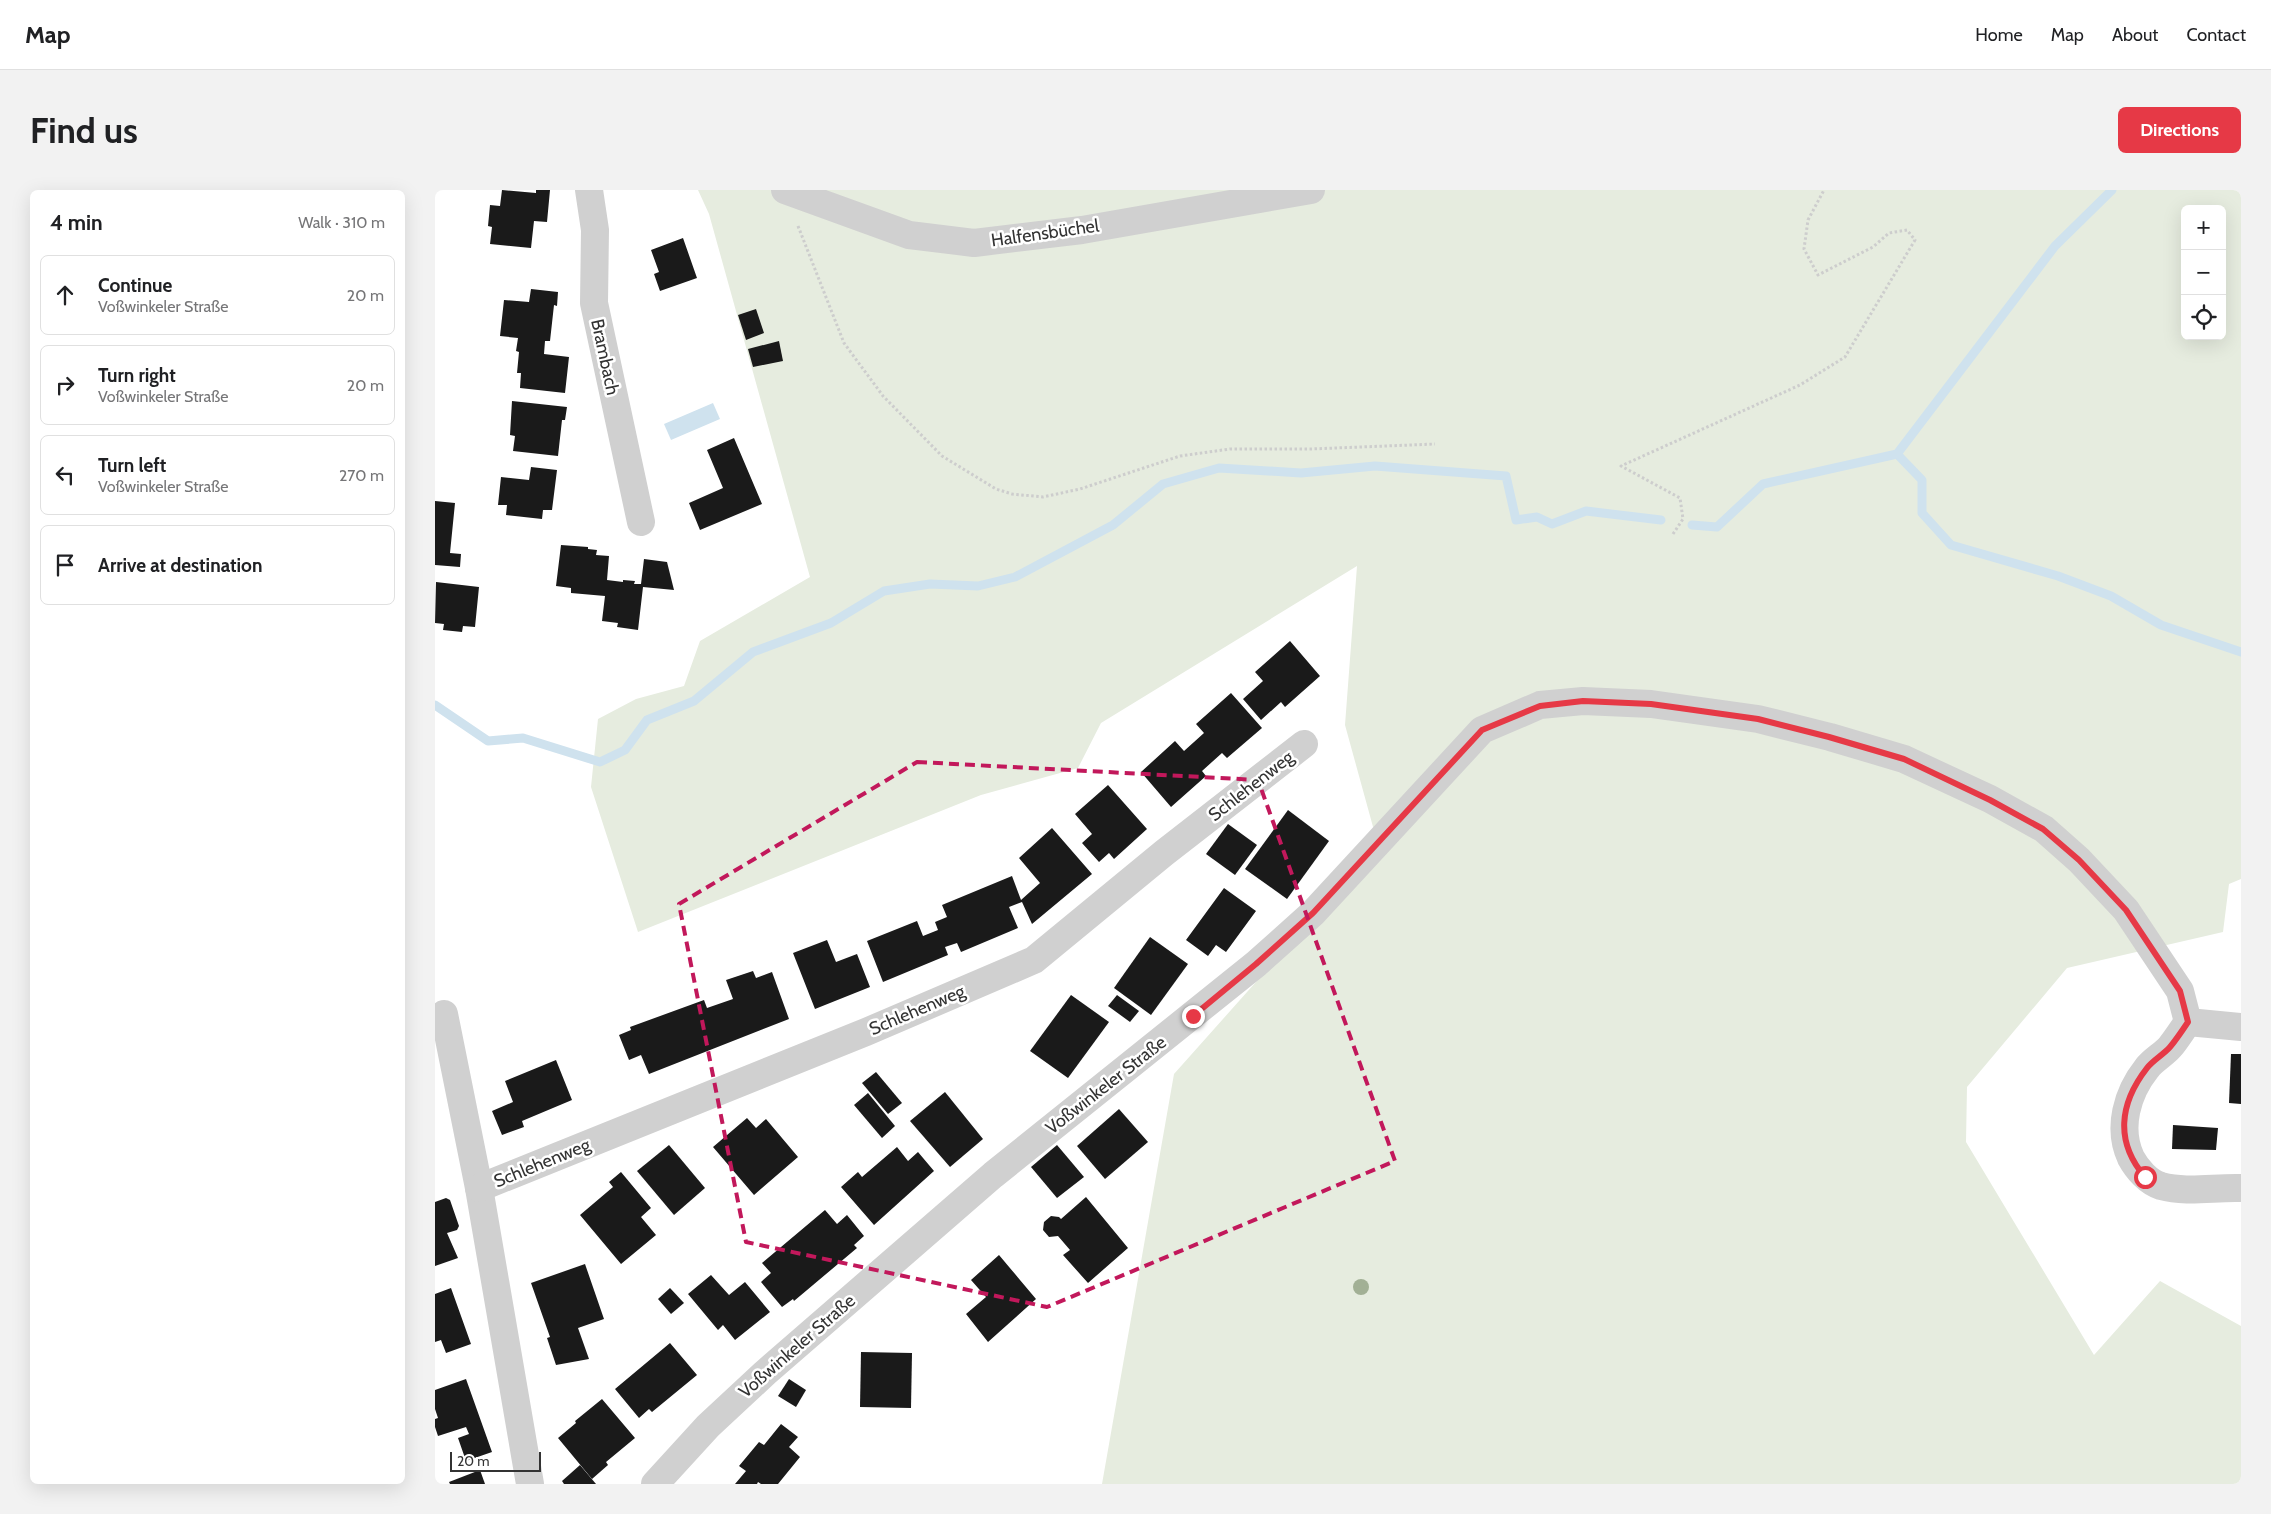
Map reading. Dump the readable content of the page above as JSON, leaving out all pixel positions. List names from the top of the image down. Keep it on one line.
{"streets":{"street":["Halfensbüchel","Brambach","Schlehenweg","Voßwinkeler Straße"]},"scale_bar":"20 m","page":{"header":"Map","nav":["Home","Map","About","Contact"],"buttons":"Directions","title":"Find us","heading":["4 min","Walk · 310 m"],"map_buttons":["+","−"],"list":[["Continue","Voßwinkeler Straße","20 m"],["Turn right","Voßwinkeler Straße","20 m"],["Turn left","Voßwinkeler Straße","270 m"],"Arrive at destination"],"scale":"20 m"}}
